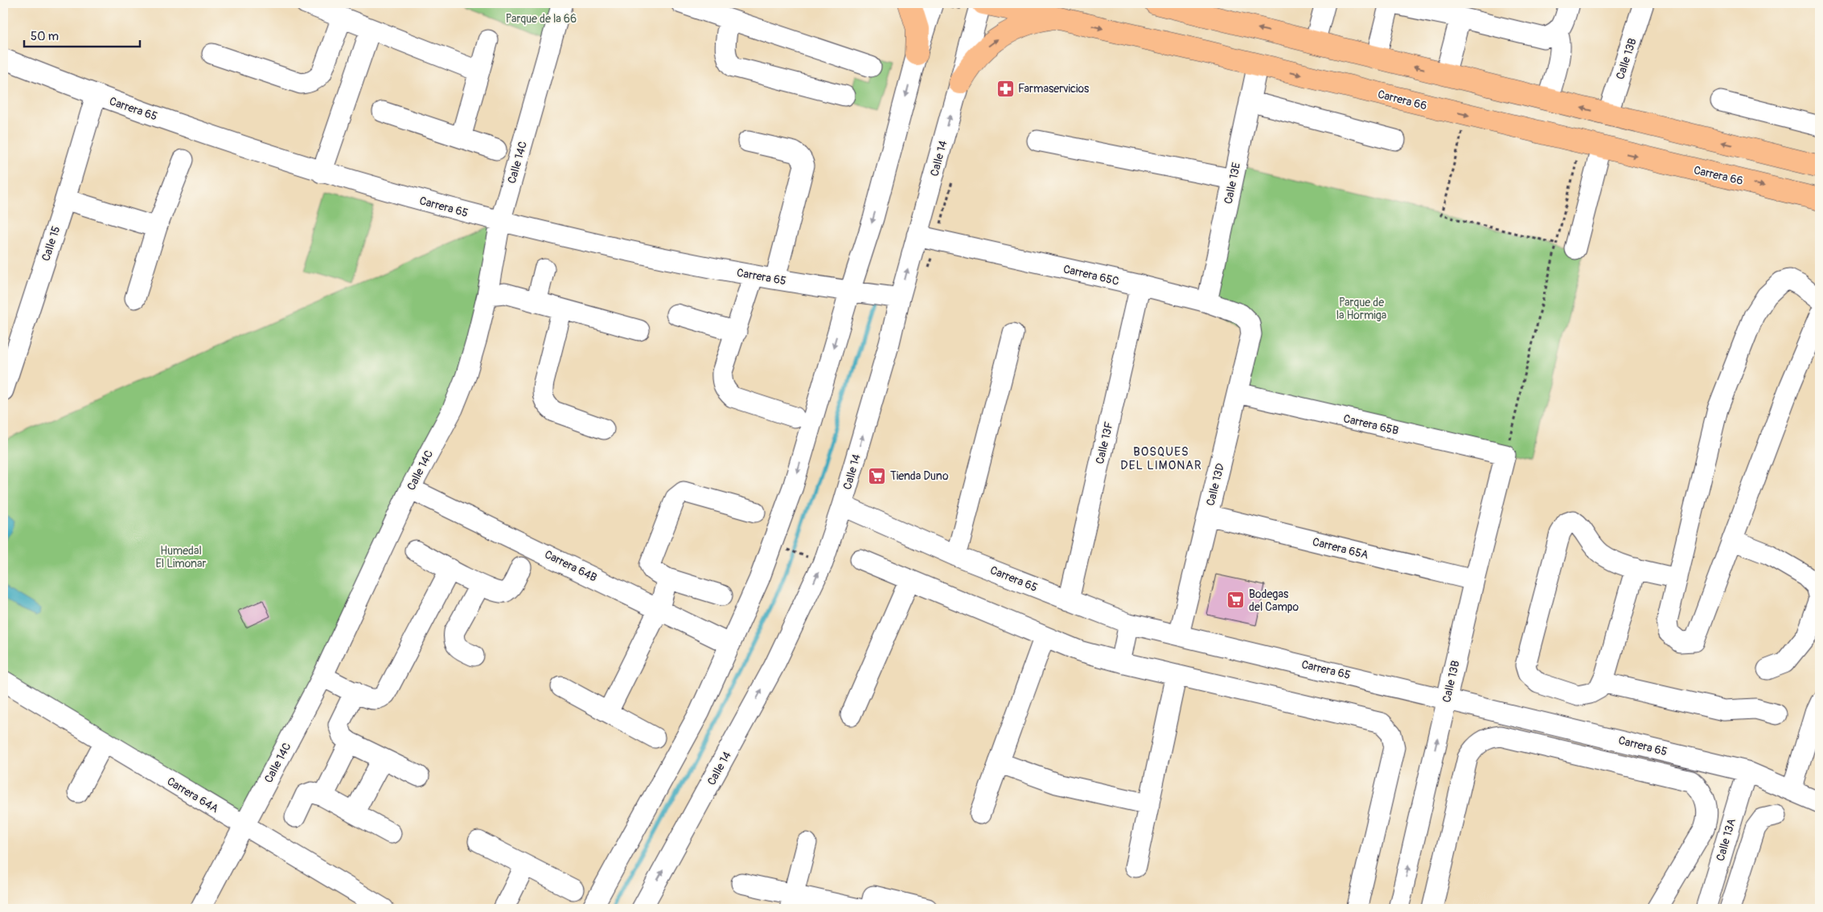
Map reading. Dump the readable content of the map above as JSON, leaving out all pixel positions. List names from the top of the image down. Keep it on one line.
{"streets":{"main road":["Carrera 66"],"street":["Calle 13B","Carrera 65","Calle 14","Calle 14C","Calle 13E","Calle 15","Carrera 65C","Carrera 65B","Calle 13F","Calle 13D","Carrera 65A","Carrera 64B","Carrera 64A","Calle 13A"]},"crossings":[["Calle 13B","Carrera 65"],["Calle 13B","Carrera 65B"],["Calle 13B","Carrera 65A"],["Carrera 66","Calle 14"],["Carrera 66","Calle 13E"],["Carrera 65","Calle 14"],["Carrera 65","Calle 14C"],["Carrera 65","Calle 15"],["Carrera 65","Calle 13F"],["Carrera 65","Calle 13D"],["Carrera 65","Calle 13A"],["Calle 14","Carrera 65C"],["Calle 14C","Carrera 64B"],["Calle 14C","Carrera 64A"],["Calle 13E","Carrera 65C"],["Carrera 65C","Calle 13F"],["Carrera 65C","Calle 13D"],["Carrera 65B","Calle 13D"],["Calle 13D","Carrera 65A"]],"one_way":["Calle 13B"],"districts":["BOSQUES DEL LIMONAR"],"parks":["Parque de la 66","Parque de la Hormiga","Humedal El Limonar"],"places":{"pharmacy":["Farmaservicios"],"supermarket":["Tienda Duno","Bodegas del Campo"]},"scale_bar":"50 m"}
